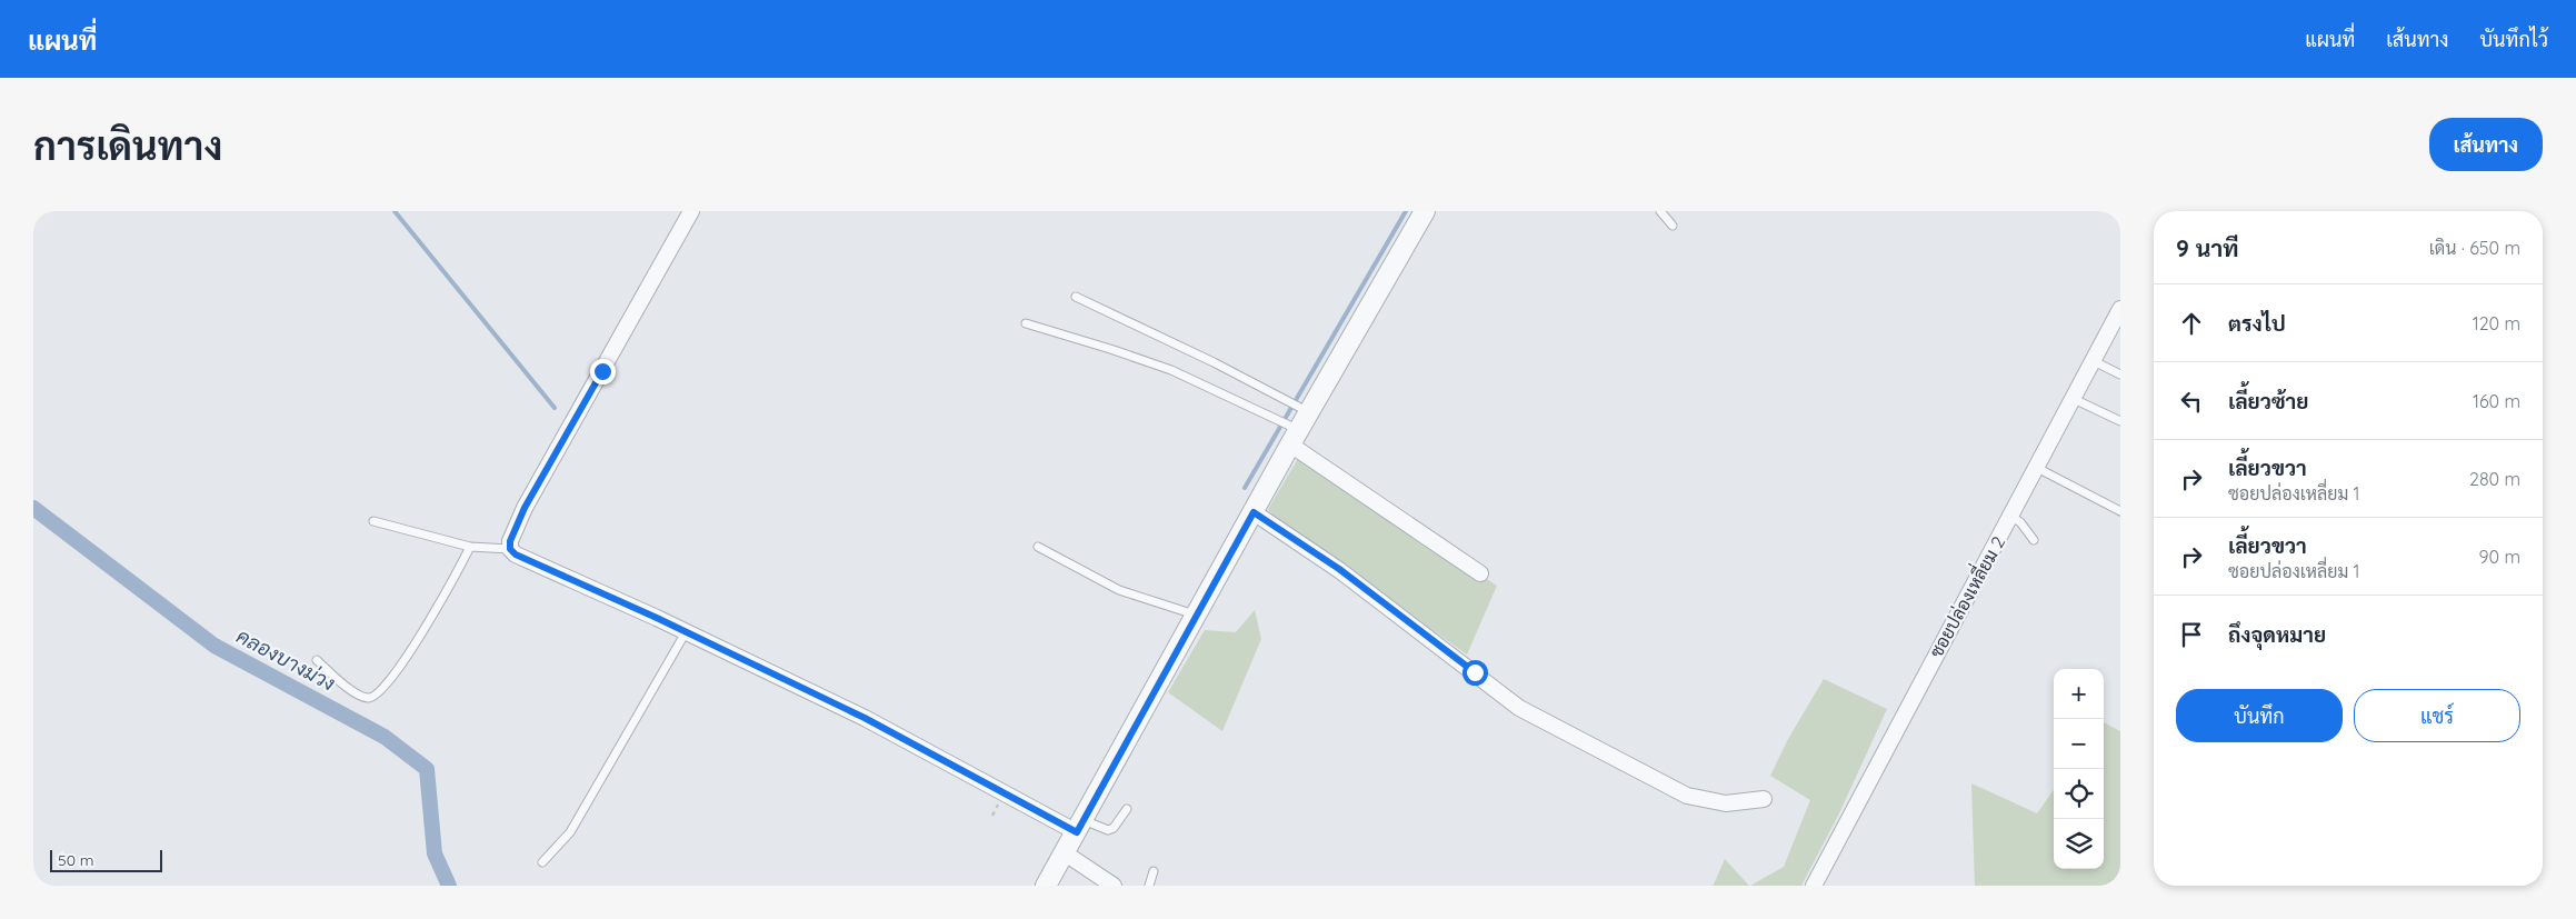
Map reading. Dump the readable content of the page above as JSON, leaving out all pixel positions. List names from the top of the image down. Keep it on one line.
{"streets":{"street":["ซอยปล่องเหลี่ยม 2"]},"water":["คลองบางม่วง"],"scale_bar":"50 m","page":{"header":"แผนที่","nav":["แผนที่","เส้นทาง","บันทึกไว้"],"buttons":["เส้นทาง",["บันทึก","แชร์"]],"title":"การเดินทาง","heading":["9 นาที","เดิน · 650 m"],"list":[["ตรงไป","120 m"],["เลี้ยวซ้าย","160 m"],["เลี้ยวขวา","ซอยปล่องเหลี่ยม 1","280 m"],["เลี้ยวขวา","ซอยปล่องเหลี่ยม 1","90 m"],"ถึงจุดหมาย"],"map_buttons":["+","−"],"scale":"50 m"}}
